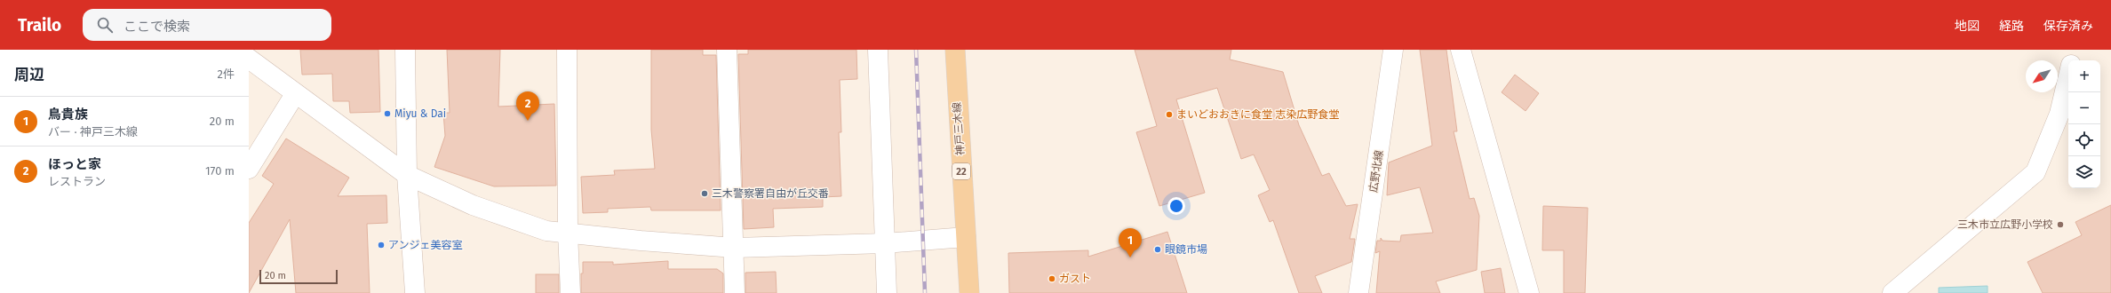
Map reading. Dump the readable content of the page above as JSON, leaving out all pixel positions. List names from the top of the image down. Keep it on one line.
{"streets":{"main road":["神戸三木線","22"],"street":["広野北線"]},"places":["Miyu & Dai","まいどおおきに食堂 志染広野食堂","三木警察署自由が丘交番","三木市立広野小学校","アンジェ美容室","眼鏡市場","ガスト"],"scale_bar":"20 m","north":"bottom left","page":{"header":"Trailo","search":"ここで検索","nav":["地図","経路","保存済み"],"heading":["周辺","2件"],"map_buttons":["+","−"],"pins":["2","1"],"list":[{"mark":"1","name":"鳥貴族","note":"バー · 神戸三木線","value":"20 m"},{"mark":"2","name":"ほっと家","note":"レストラン","value":"170 m"}],"scale":"20 m"}}
